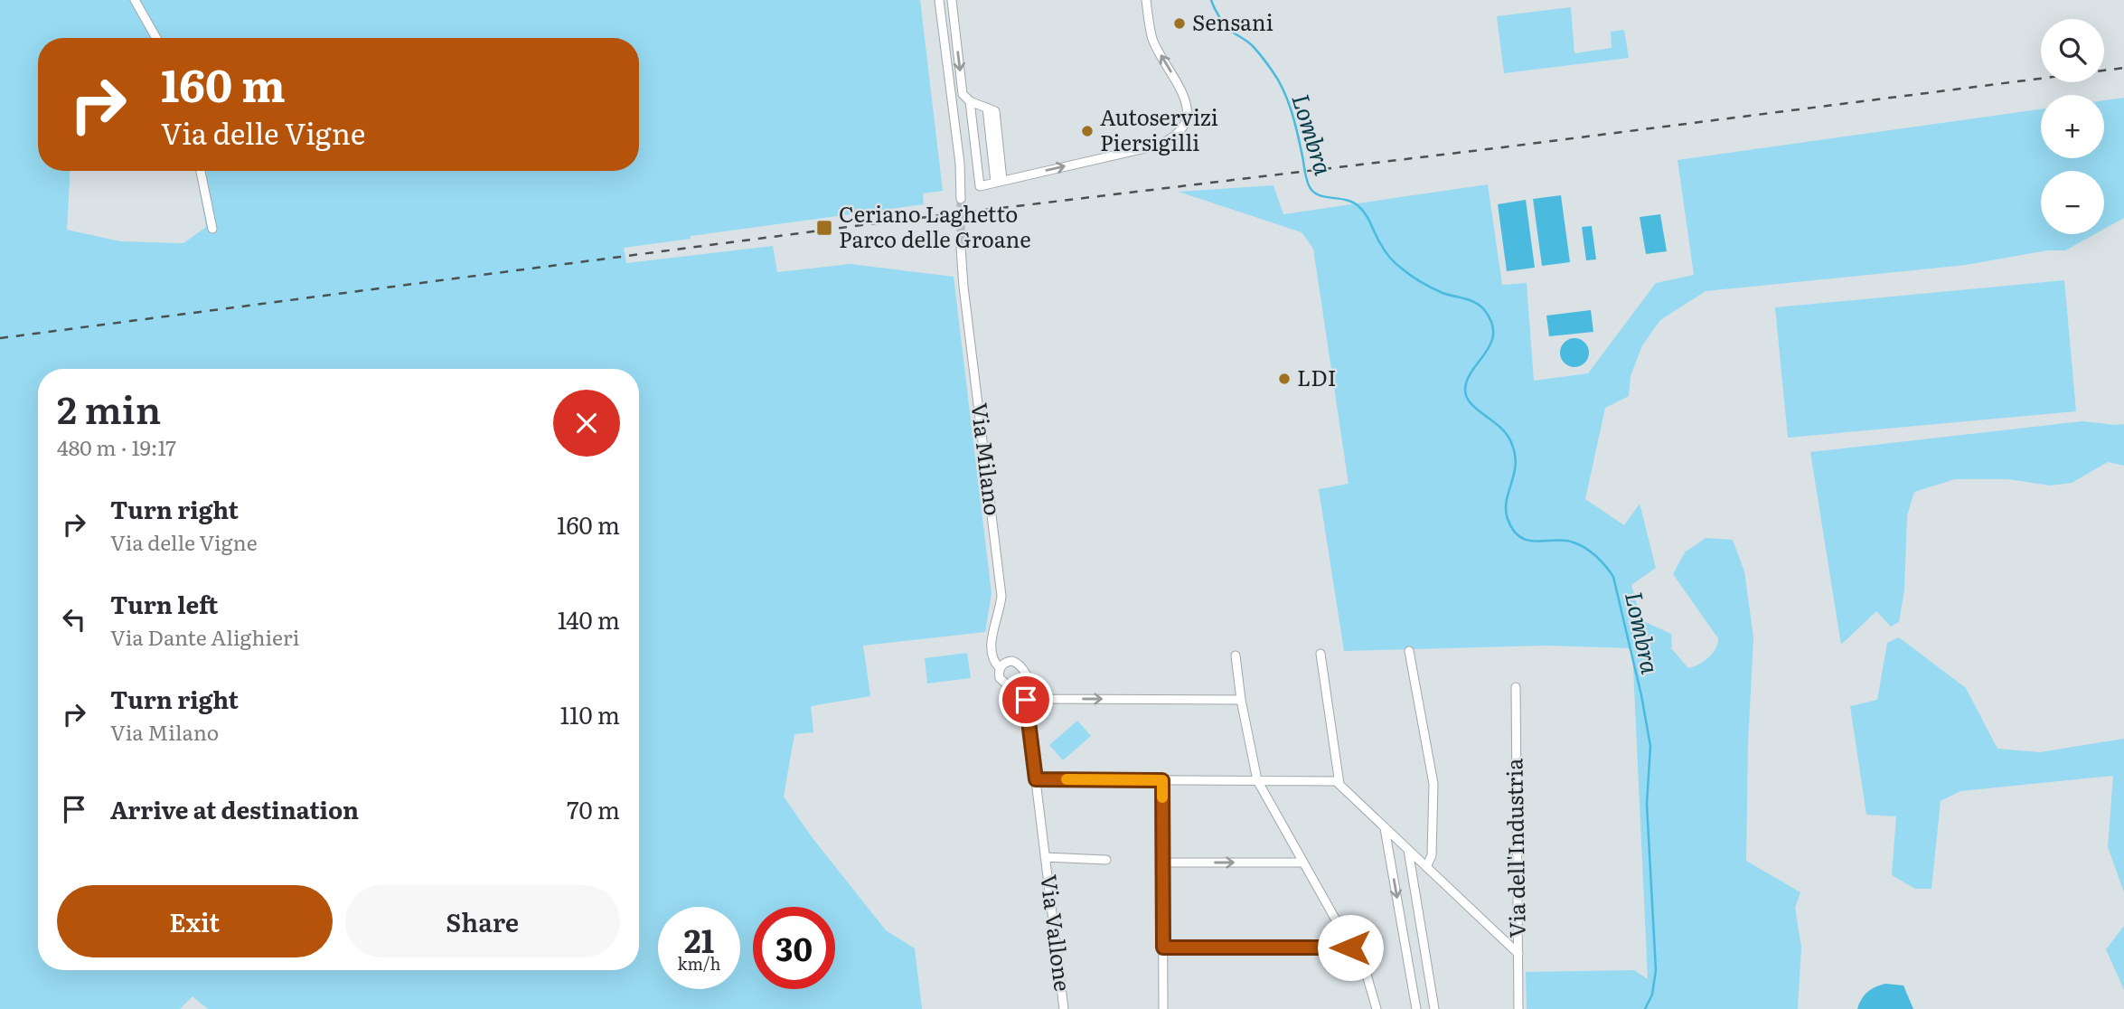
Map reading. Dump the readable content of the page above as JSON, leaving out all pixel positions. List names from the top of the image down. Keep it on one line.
{"streets":{"street":["Via Milano","Via dell'Industria","Via Vallone"]},"water":["Lombra"],"places":{"other":["Sensani","Autoservizi Piersigilli","LDI"],"transit":["Ceriano Laghetto Parco delle Groane"]},"page":{"map_buttons":["+","−"],"turn":["160 m","Via delle Vigne"],"heading":["2 min","480 m · 19:17"],"list":[{"name":"Turn right","note":"Via delle Vigne","value":"160 m"},{"name":"Turn left","note":"Via Dante Alighieri","value":"140 m"},{"name":"Turn right","note":"Via Milano","value":"110 m"},{"name":"Arrive at destination","value":"70 m"}],"buttons":["Exit","Share"],"speed":"21 km/h","limit":"30"}}
